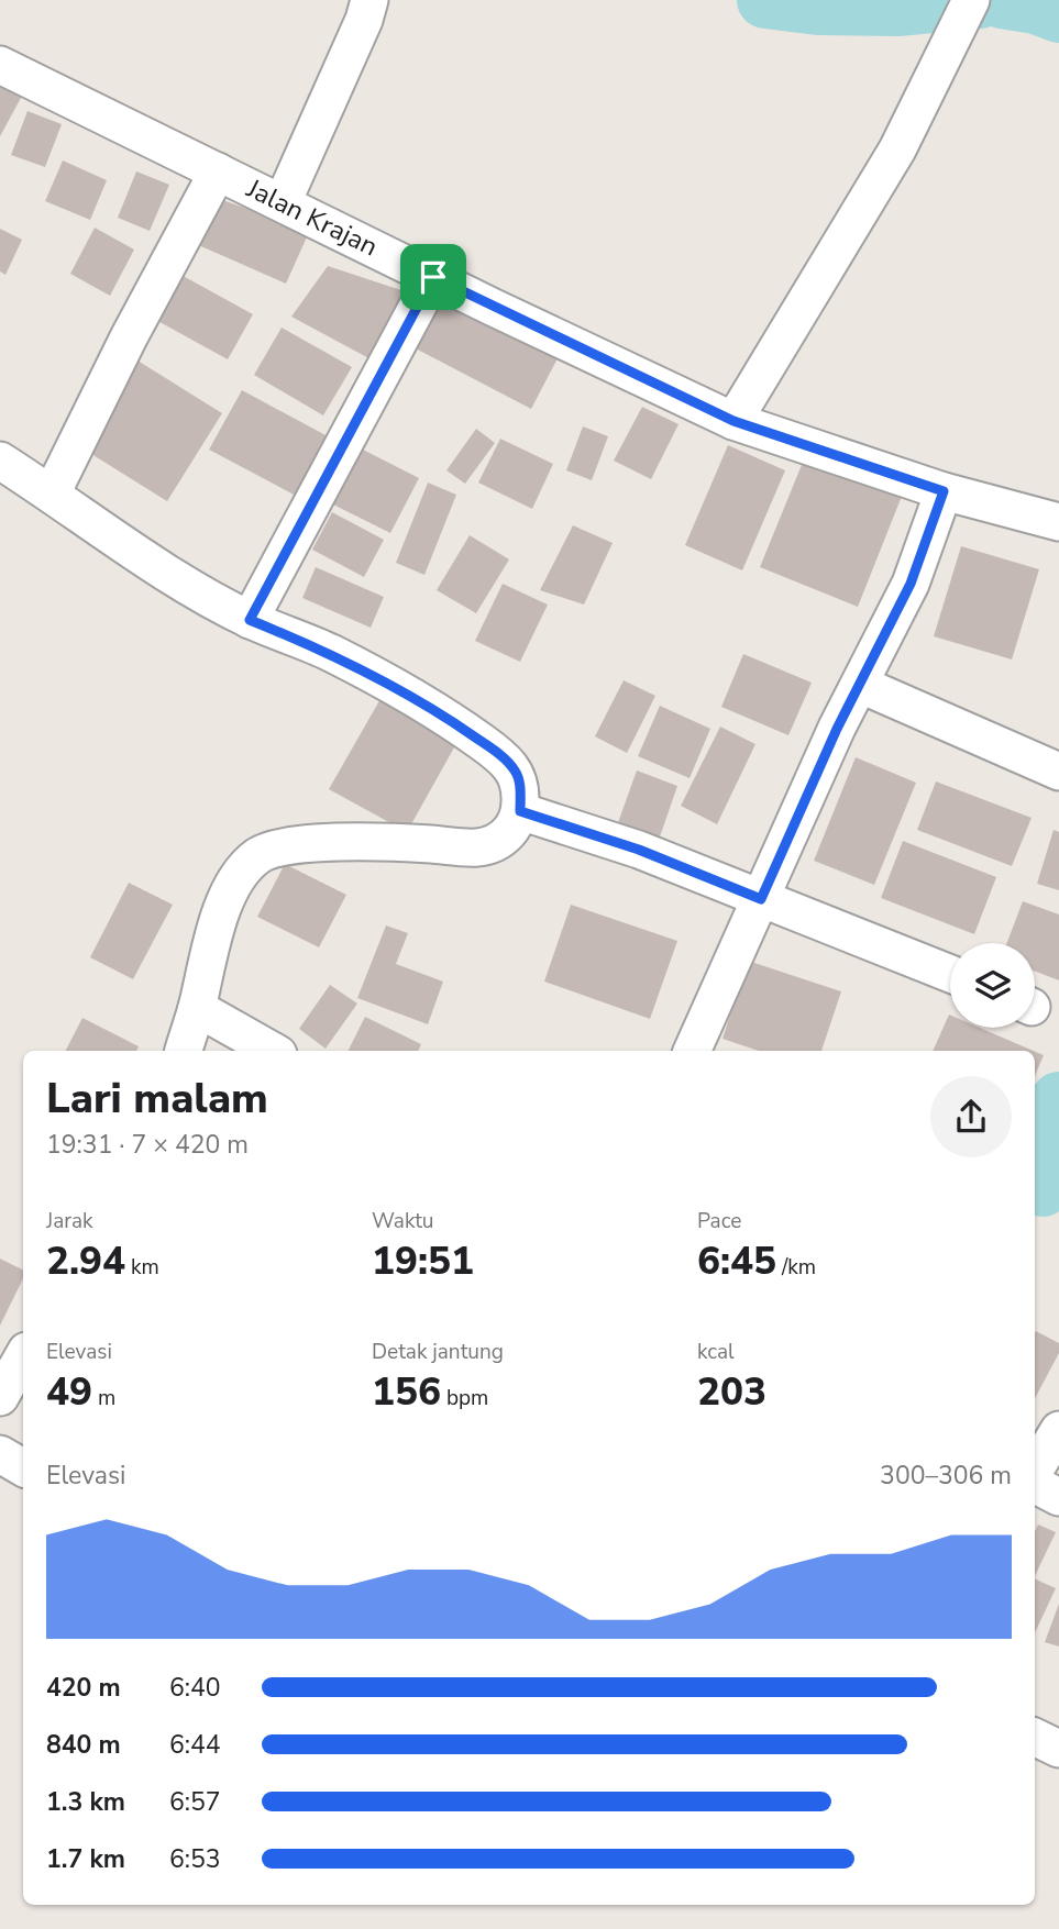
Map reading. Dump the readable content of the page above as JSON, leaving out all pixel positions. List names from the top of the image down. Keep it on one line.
{"streets":{"street":["Jalan Krajan"]},"page":{"heading":["Lari malam","19:31 · 7 × 420 m"],"stats":[["Jarak","2.94 km"],["Waktu","19:51"],["Pace","6:45 /km"],["Elevasi","49 m"],["Detak jantung","156 bpm"],["kcal","203"]],"chart":["Elevasi","300–306 m"],"list":[{"name":"420 m","note":"6:40"},{"name":"840 m","note":"6:44"},{"name":"1.3 km","note":"6:57"},{"name":"1.7 km","note":"6:53"}]}}
